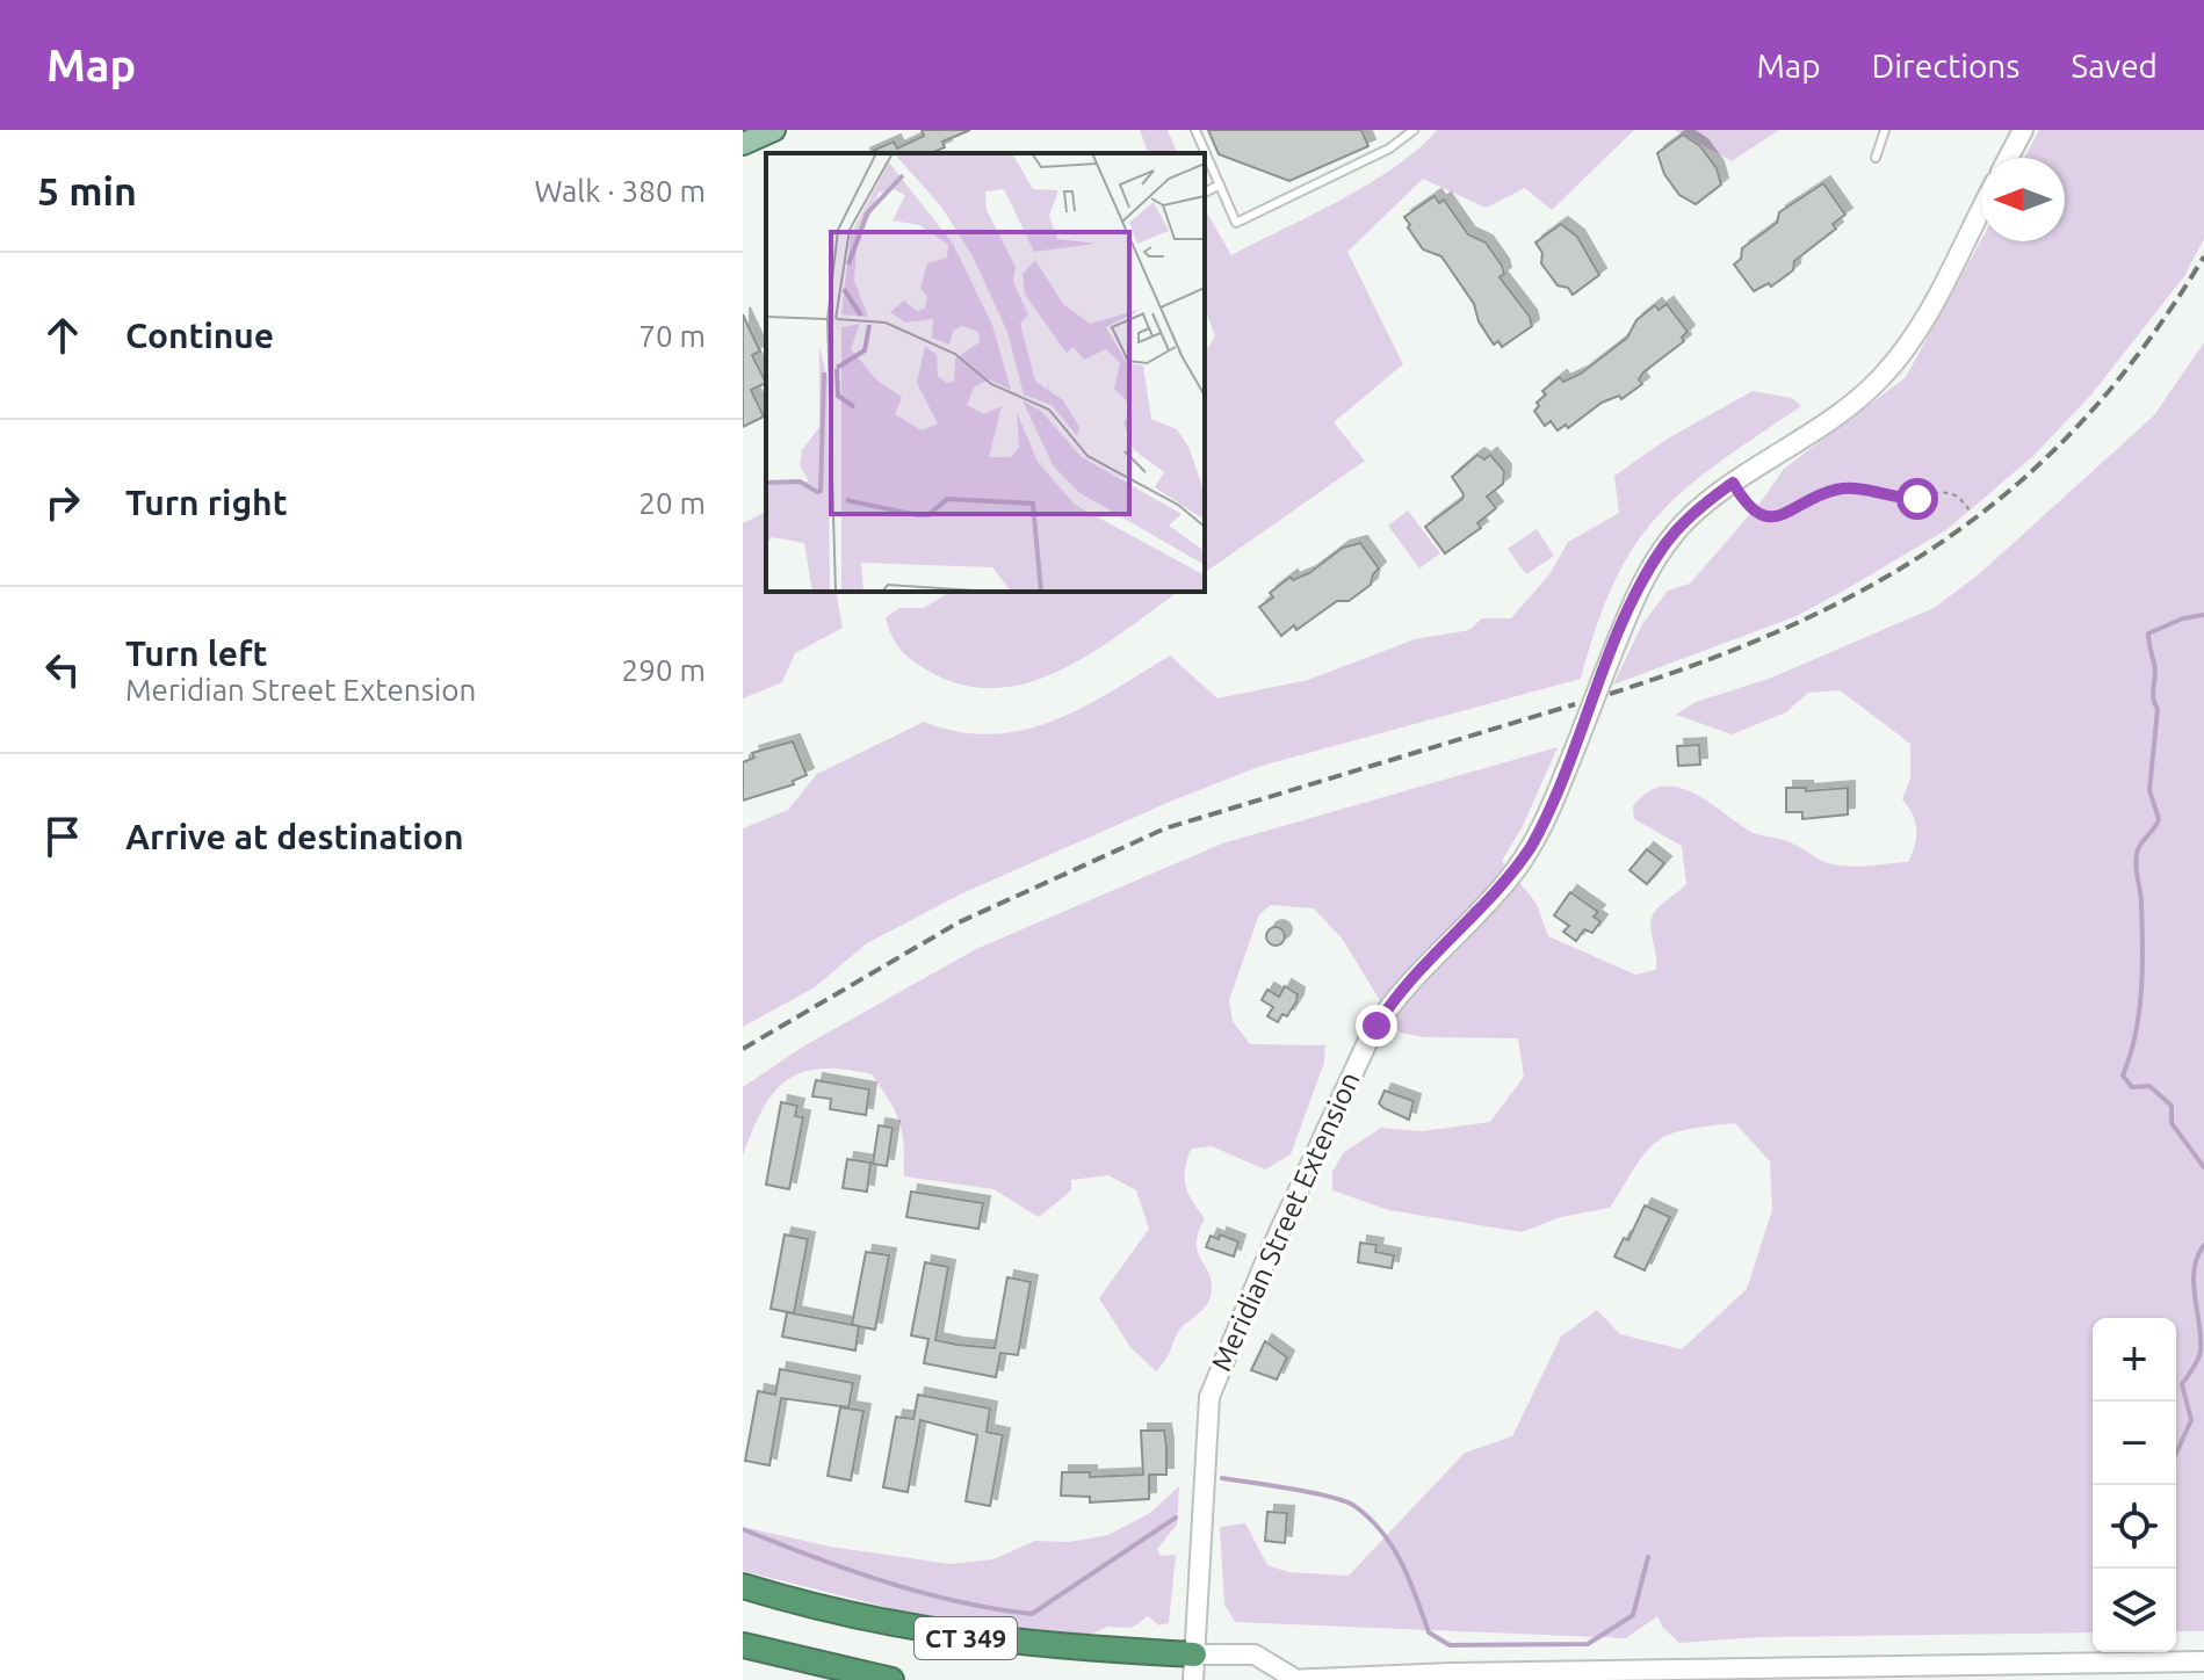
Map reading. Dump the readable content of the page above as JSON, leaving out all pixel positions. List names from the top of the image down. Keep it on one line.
{"streets":{"highway":["CT 349"],"street":["Meridian Street Extension"]},"crossings":[["Meridian Street Extension","CT 349"]],"north":"left","page":{"header":"Map","nav":["Map","Directions","Saved"],"heading":["5 min","Walk · 380 m"],"list":[["Continue","70 m"],["Turn right","20 m"],["Turn left","Meridian Street Extension","290 m"],"Arrive at destination"],"map_buttons":["+","−"]}}
